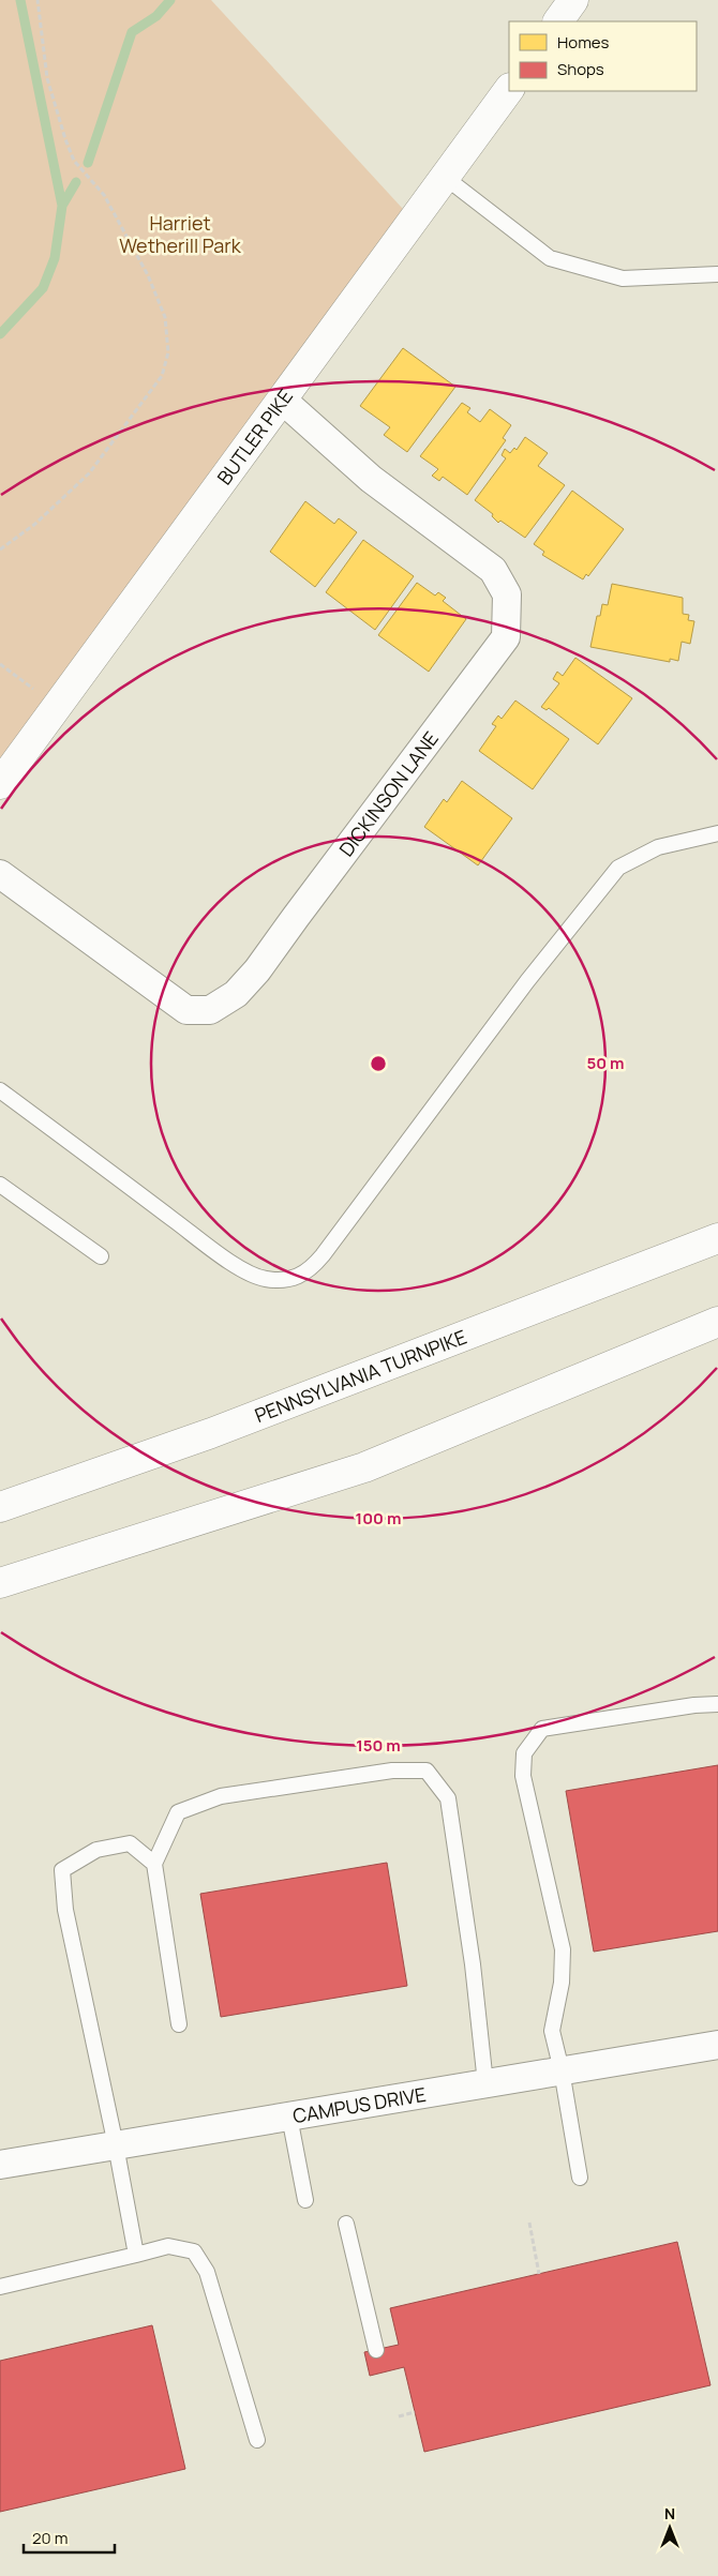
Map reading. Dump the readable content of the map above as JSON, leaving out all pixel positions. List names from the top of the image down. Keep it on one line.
{"streets":{"main road":["BUTLER PIKE","PENNSYLVANIA TURNPIKE"],"street":["DICKINSON LANE","CAMPUS DRIVE"]},"crossings":[["BUTLER PIKE","DICKINSON LANE"]],"parks":["Harriet Wetherill Park"],"legend":["Homes","Shops"],"scale_bar":"20 m","north":"top","rings":["50 m","100 m","150 m"]}
